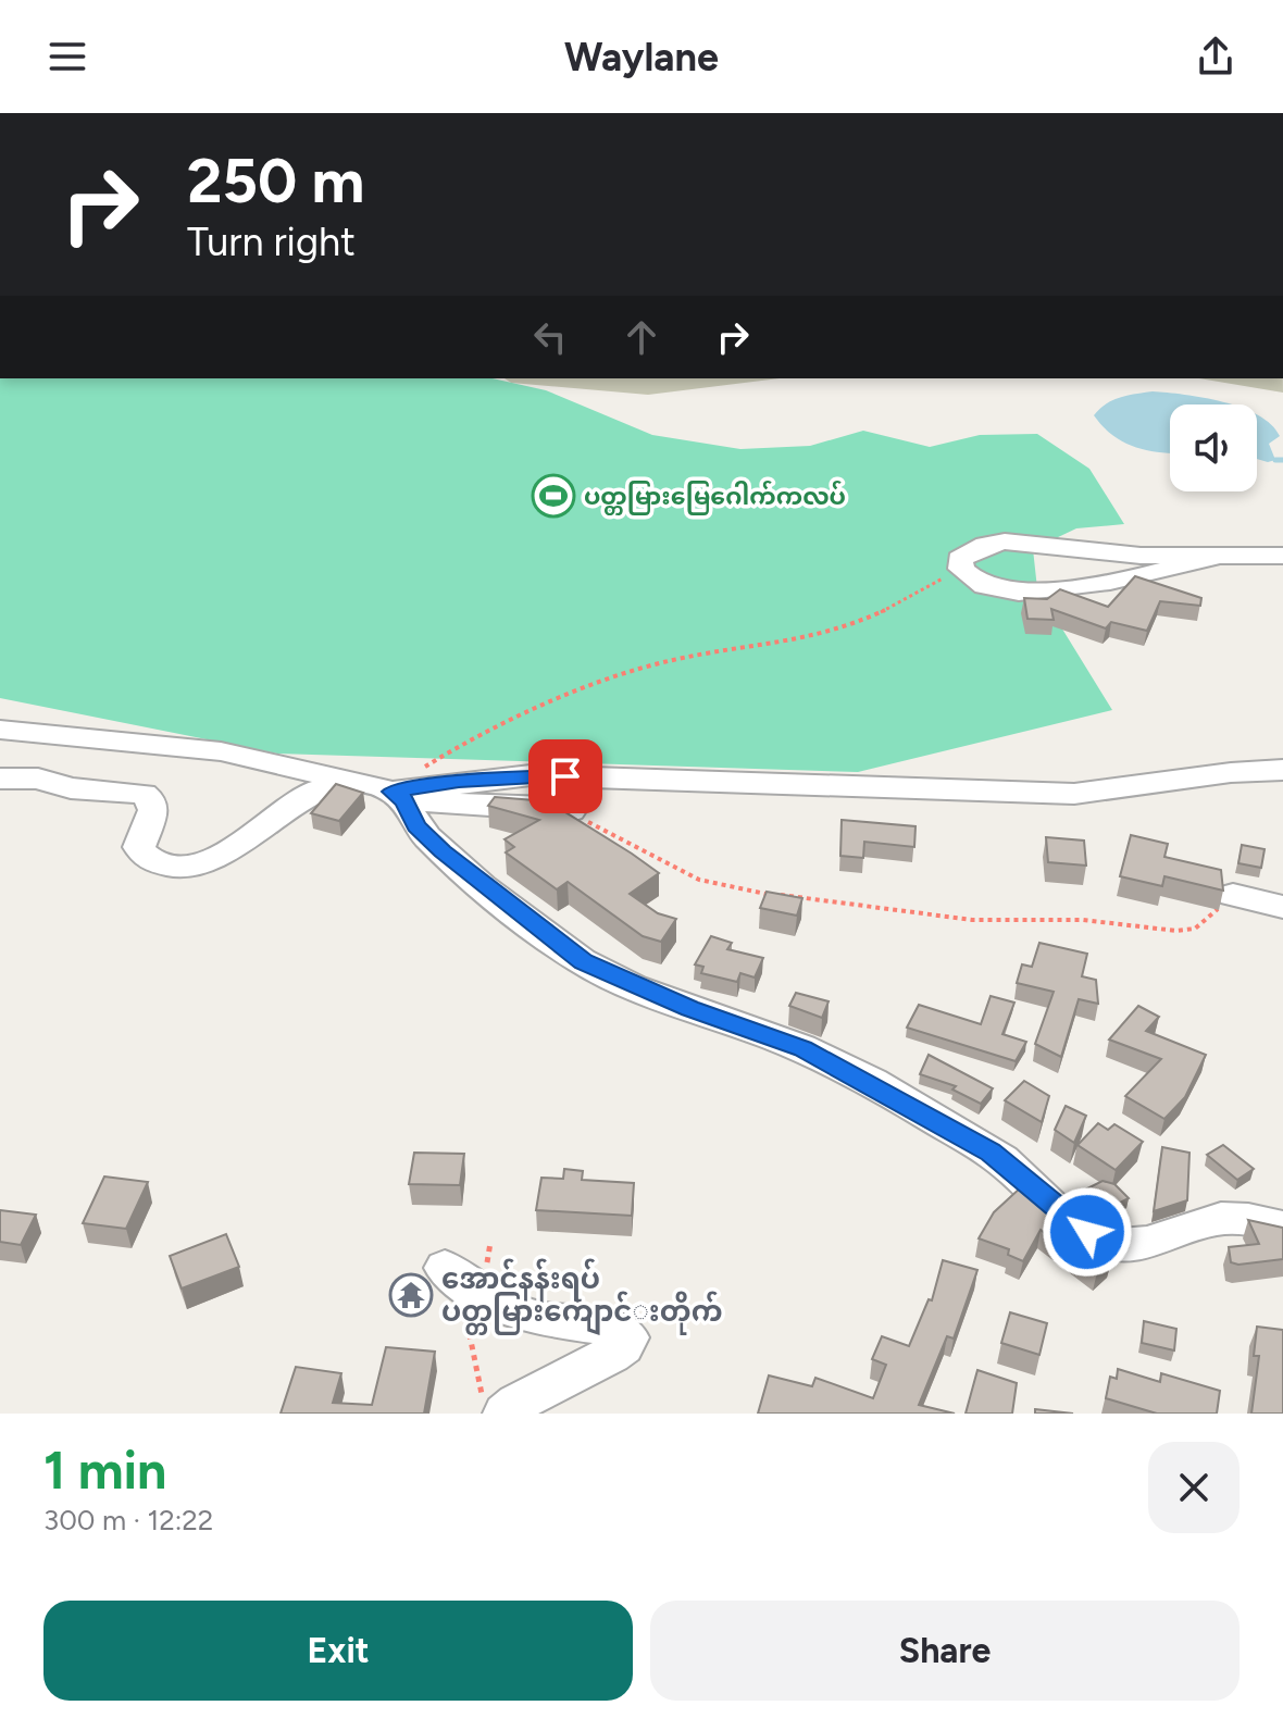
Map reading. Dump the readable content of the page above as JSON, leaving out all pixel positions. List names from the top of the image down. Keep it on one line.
{"places":{"sports":["ပတ္တမြားမြေဂေါက်ကလပ်"],"temple":["အောင်နန်းရပ် ပတ္တမြား‌ကျောင်‌းတိုက်"]},"page":{"header":"Waylane","turn":["250 m","Turn right"],"heading":["1 min","300 m · 12:22"],"buttons":["Exit","Share"]}}
